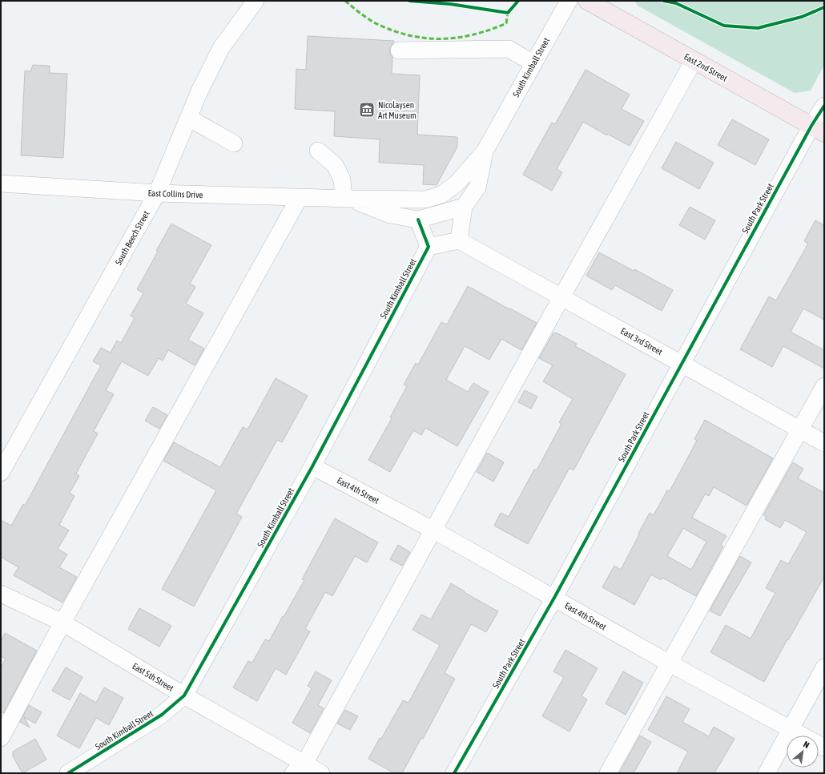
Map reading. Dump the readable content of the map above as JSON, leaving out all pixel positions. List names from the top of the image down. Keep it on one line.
{"streets":{"main road":["East 2nd Street"],"street":["South Kimball Street","East Collins Drive","South Park Street","South Beech Street","East 3rd Street","East 4th Street","East 5th Street"]},"crossings":[["South Kimball Street","East Collins Drive"],["South Kimball Street","East 4th Street"],["South Kimball Street","East 5th Street"],["East 2nd Street","South Park Street"],["East Collins Drive","South Beech Street"],["South Park Street","East 3rd Street"],["South Park Street","East 4th Street"]],"places":{"museum":["Nicolaysen Art Museum"]},"north":"top right"}
